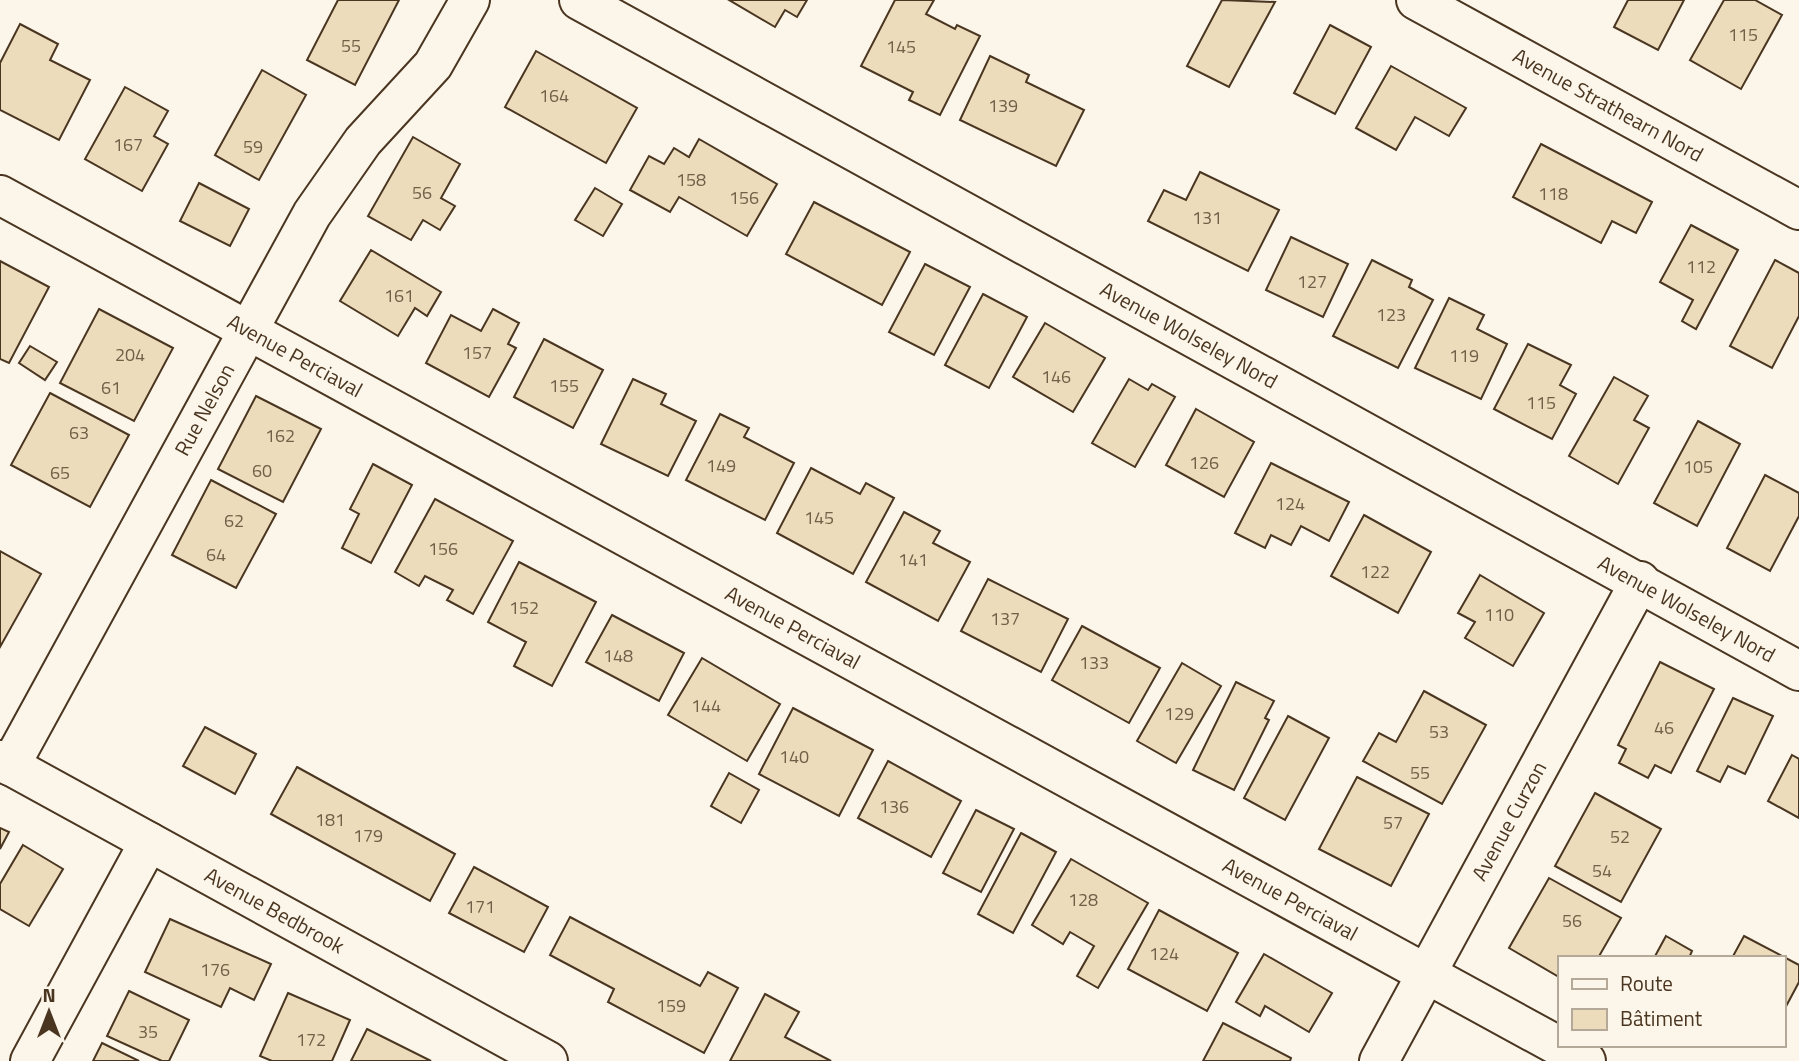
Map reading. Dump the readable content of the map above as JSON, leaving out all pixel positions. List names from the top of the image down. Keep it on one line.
{"streets":{"street":["Avenue Strathearn Nord","Avenue Wolseley Nord","Avenue Perciaval","Rue Nelson","Avenue Curzon","Avenue Bedbrook"]},"crossings":[["Avenue Wolseley Nord","Avenue Curzon"],["Avenue Perciaval","Rue Nelson"],["Avenue Perciaval","Avenue Curzon"],["Rue Nelson","Avenue Bedbrook"]],"house_numbers":["115","55","145","164","139","167","59","158","56","118","156","131","112","127","161","123","157","204","119","146","155","61","115","63","162","126","149","105","60","65","124","145","62","156","64","141","122","152","110","137","148","133","144","129","46","53","140","55","136","181","57","179","52","54","128","171","56","124","176","159","35","172"],"legend":["Route","Bâtiment"],"north":"top"}
